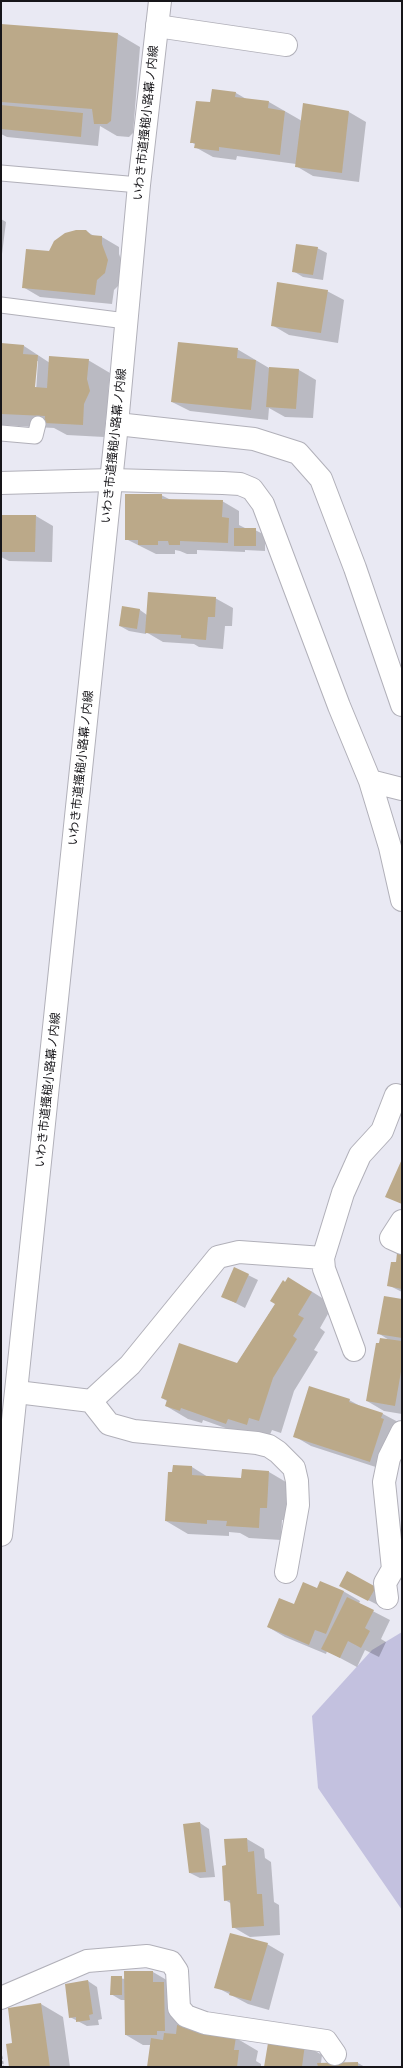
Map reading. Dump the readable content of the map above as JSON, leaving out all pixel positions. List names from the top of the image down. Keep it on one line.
{"streets":{"street":["いわき市道搔槌小路幕ノ内線"]}}
